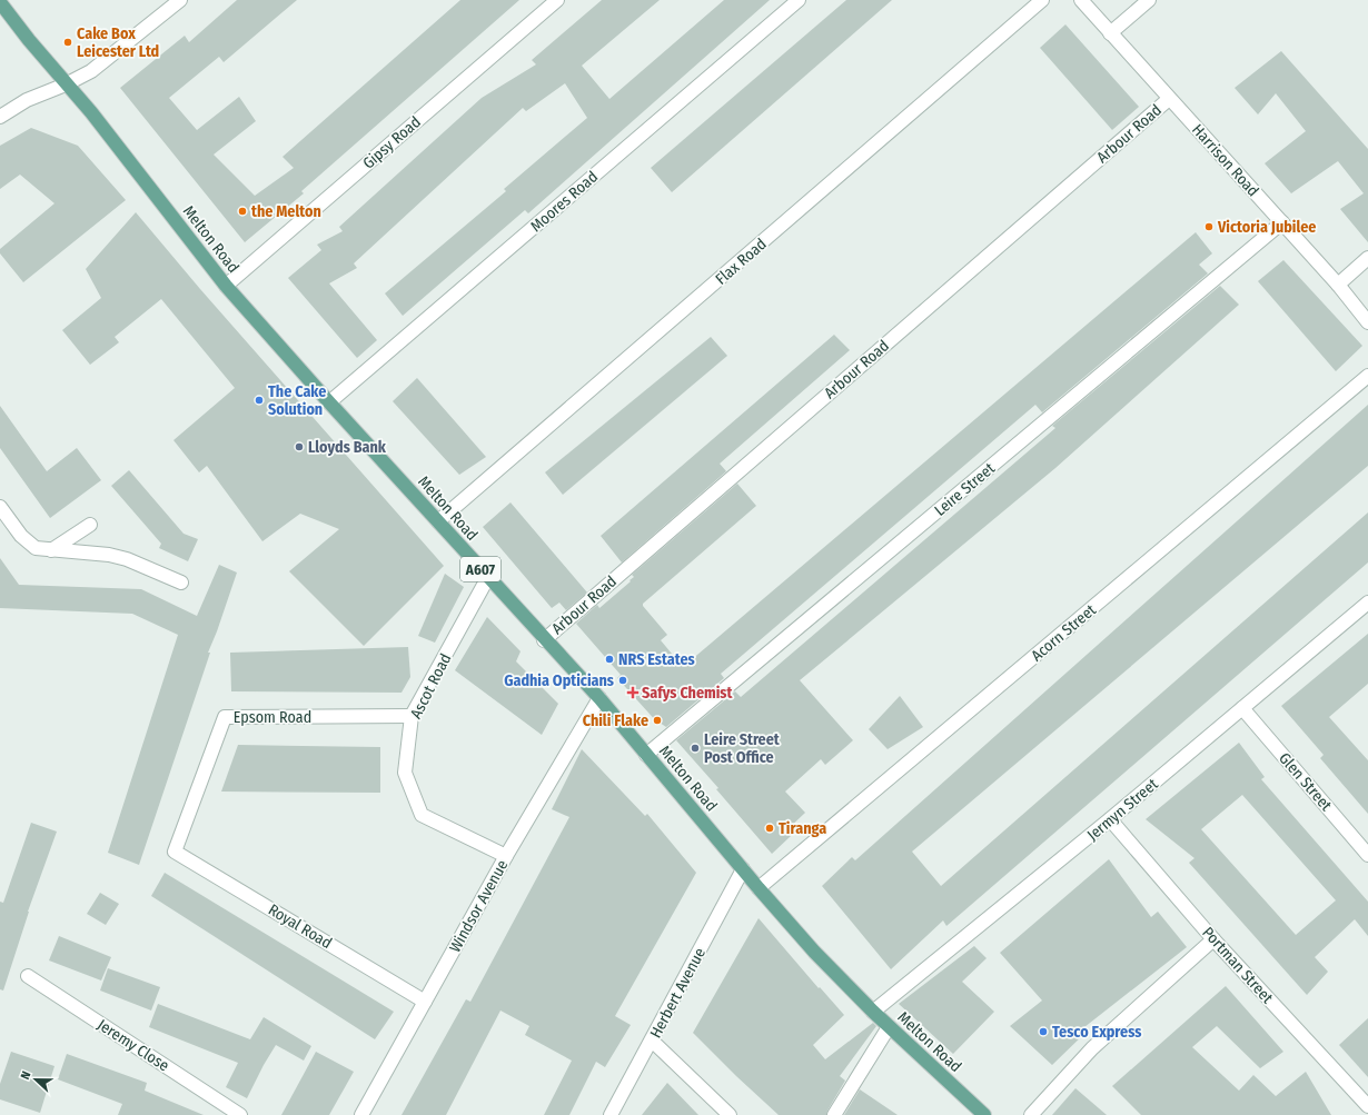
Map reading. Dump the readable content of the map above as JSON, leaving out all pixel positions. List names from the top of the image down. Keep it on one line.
{"streets":{"main road":["Melton Road","A607"],"street":["Arbour Road","Gipsy Road","Harrison Road","Moores Road","Flax Road","Leire Street","Acorn Street","Ascot Road","Epsom Road","Glen Street","Jermyn Street","Windsor Avenue","Royal Road","Portman Street","Herbert Avenue","Jeremy Close"]},"crossings":[["Arbour Road","Harrison Road"],["Arbour Road","Melton Road"],["Gipsy Road","Melton Road"],["Harrison Road","Leire Street"],["Moores Road","Melton Road"],["Melton Road","Flax Road"],["Melton Road","Leire Street"],["Melton Road","Acorn Street"],["Melton Road","Ascot Road"],["Melton Road","Jermyn Street"],["Melton Road","Windsor Avenue"],["Melton Road","Herbert Avenue"],["Ascot Road","Epsom Road"],["Ascot Road","Windsor Avenue"],["Epsom Road","Royal Road"],["Glen Street","Jermyn Street"],["Jermyn Street","Portman Street"],["Windsor Avenue","Royal Road"]],"places":{"other":["Cake Box Leicester Ltd","the Melton","Victoria Jubilee","The Cake Solution","Lloyds Bank","NRS Estates","Gadhia Opticians","Chili Flake","Leire Street Post Office","Tiranga","Tesco Express"],"health":["Safys Chemist"]},"north":"left"}
